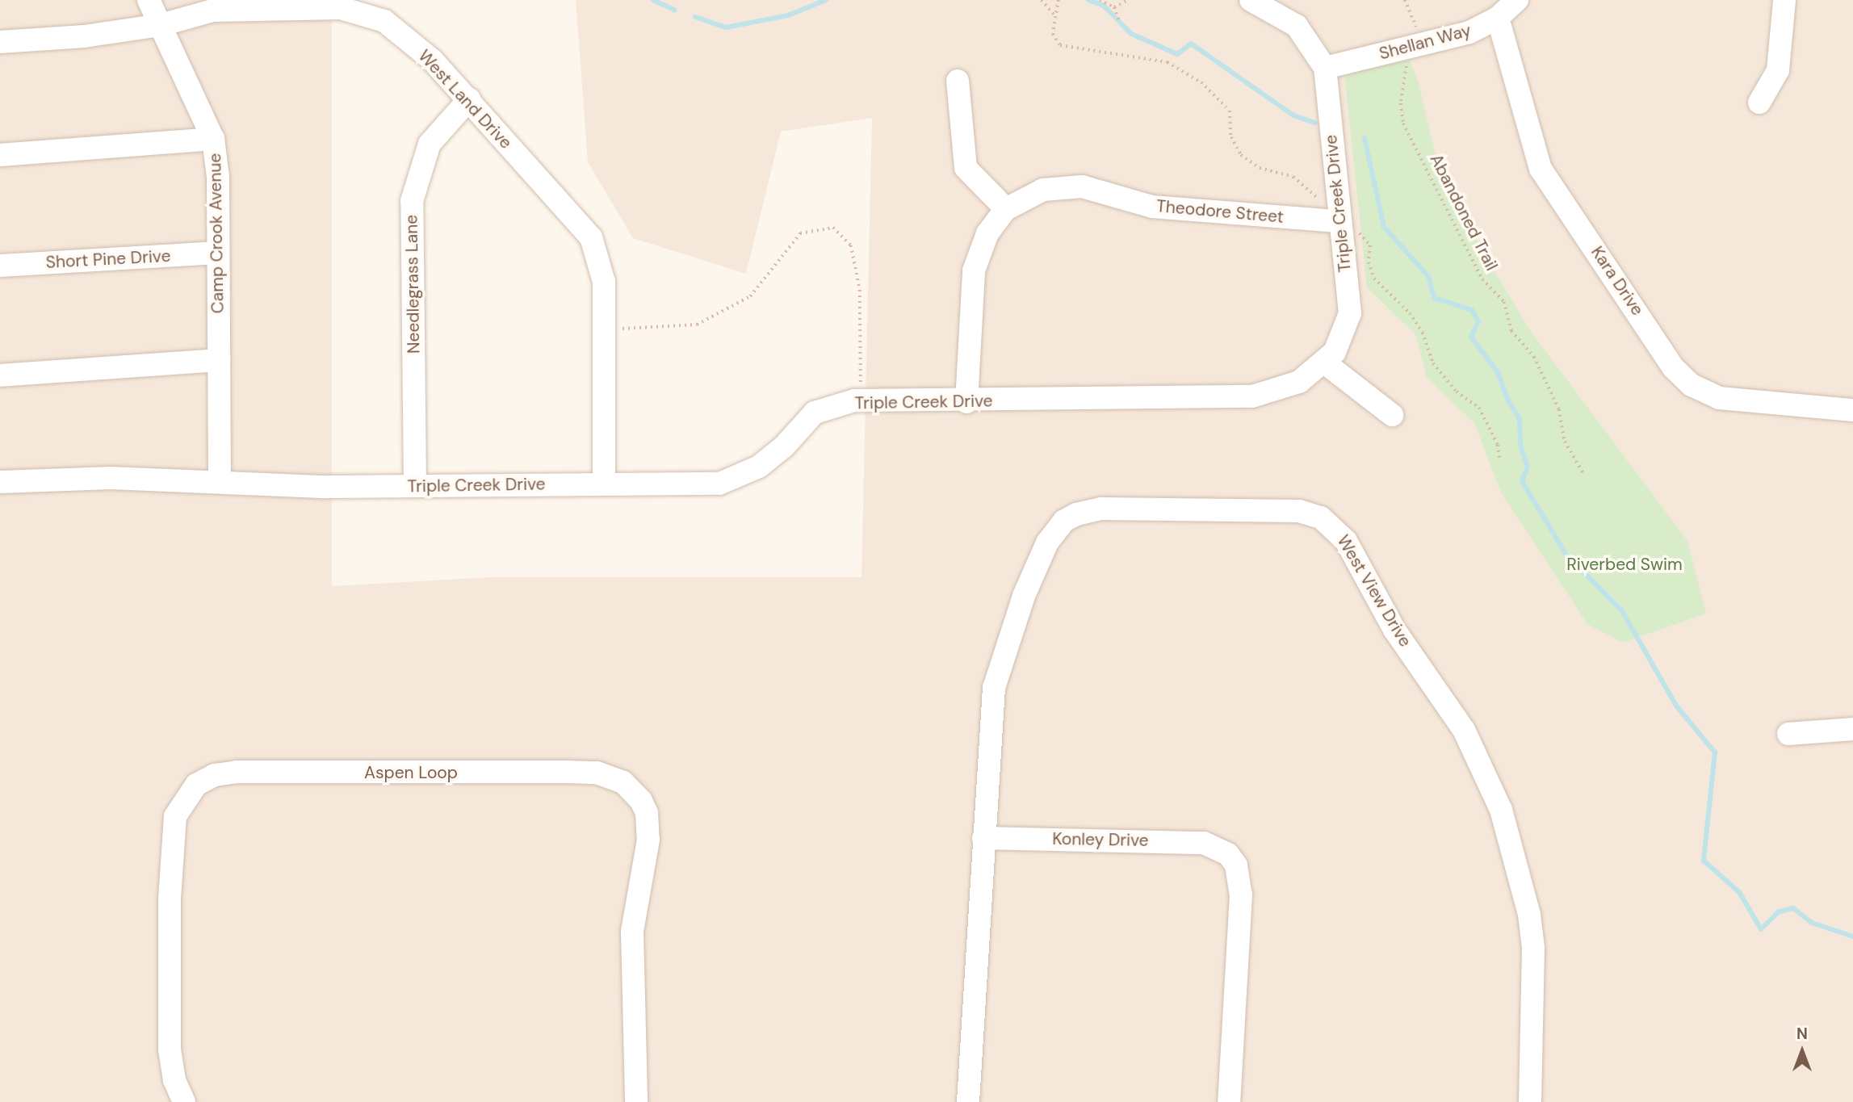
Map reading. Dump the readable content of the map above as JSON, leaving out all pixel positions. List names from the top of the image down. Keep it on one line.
{"streets":{"street":["Shellan Way","West Land Drive","Triple Creek Drive","Theodore Street","Camp Crook Avenue","Short Pine Drive","Kara Drive","Needlegrass Lane","West View Drive","Aspen Loop","Konley Drive"],"path":["Abandoned Trail"]},"crossings":[["Shellan Way","Triple Creek Drive"],["Shellan Way","Abandoned Trail"],["Shellan Way","Kara Drive"],["West Land Drive","Triple Creek Drive"],["West Land Drive","Camp Crook Avenue"],["West Land Drive","Needlegrass Lane"],["Triple Creek Drive","Theodore Street"],["Triple Creek Drive","Camp Crook Avenue"],["Triple Creek Drive","Needlegrass Lane"],["Camp Crook Avenue","Short Pine Drive"],["West View Drive","Konley Drive"]],"parks":["Riverbed Swim"],"north":"top"}
